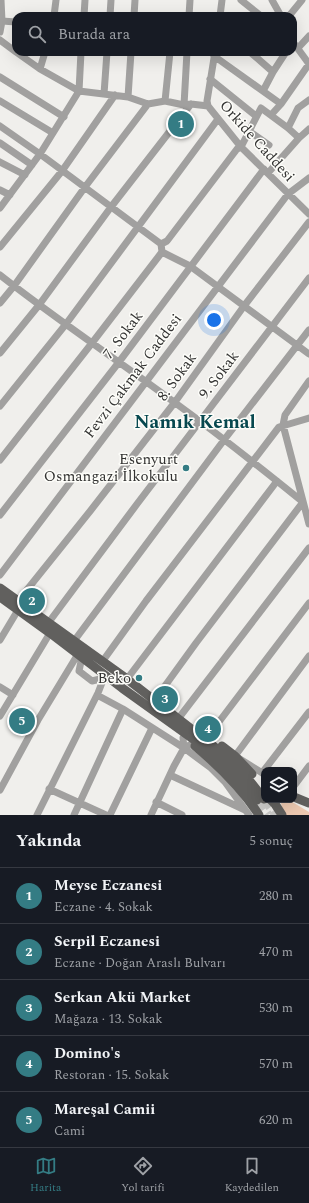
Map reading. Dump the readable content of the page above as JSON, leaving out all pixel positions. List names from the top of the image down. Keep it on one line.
{"streets":{"street":["Orkide Caddesi","7. Sokak","9. Sokak","Fevzi Çakmak Caddesi","8. Sokak"]},"crossings":[["Orkide Caddesi","7. Sokak"],["Orkide Caddesi","Fevzi Çakmak Caddesi"]],"districts":["Namık Kemal"],"places":["Esenyurt Osmangazi İlkokulu","Beko"],"page":{"search":"Burada ara","pins":["1","2","3","5","4"],"heading":["Yakında","5 sonuç"],"list":[{"mark":"1","name":"Meyse Eczanesi","note":"Eczane · 4. Sokak","value":"280 m"},{"mark":"2","name":"Serpil Eczanesi","note":"Eczane · Doğan Araslı Bulvarı","value":"470 m"},{"mark":"3","name":"Serkan Akü Market","note":"Mağaza · 13. Sokak","value":"530 m"},{"mark":"4","name":"Domino's","note":"Restoran · 15. Sokak","value":"570 m"},{"mark":"5","name":"Mareşal Camii","note":"Cami","value":"620 m"}],"nav":["Harita","Yol tarifi","Kaydedilen"]}}
